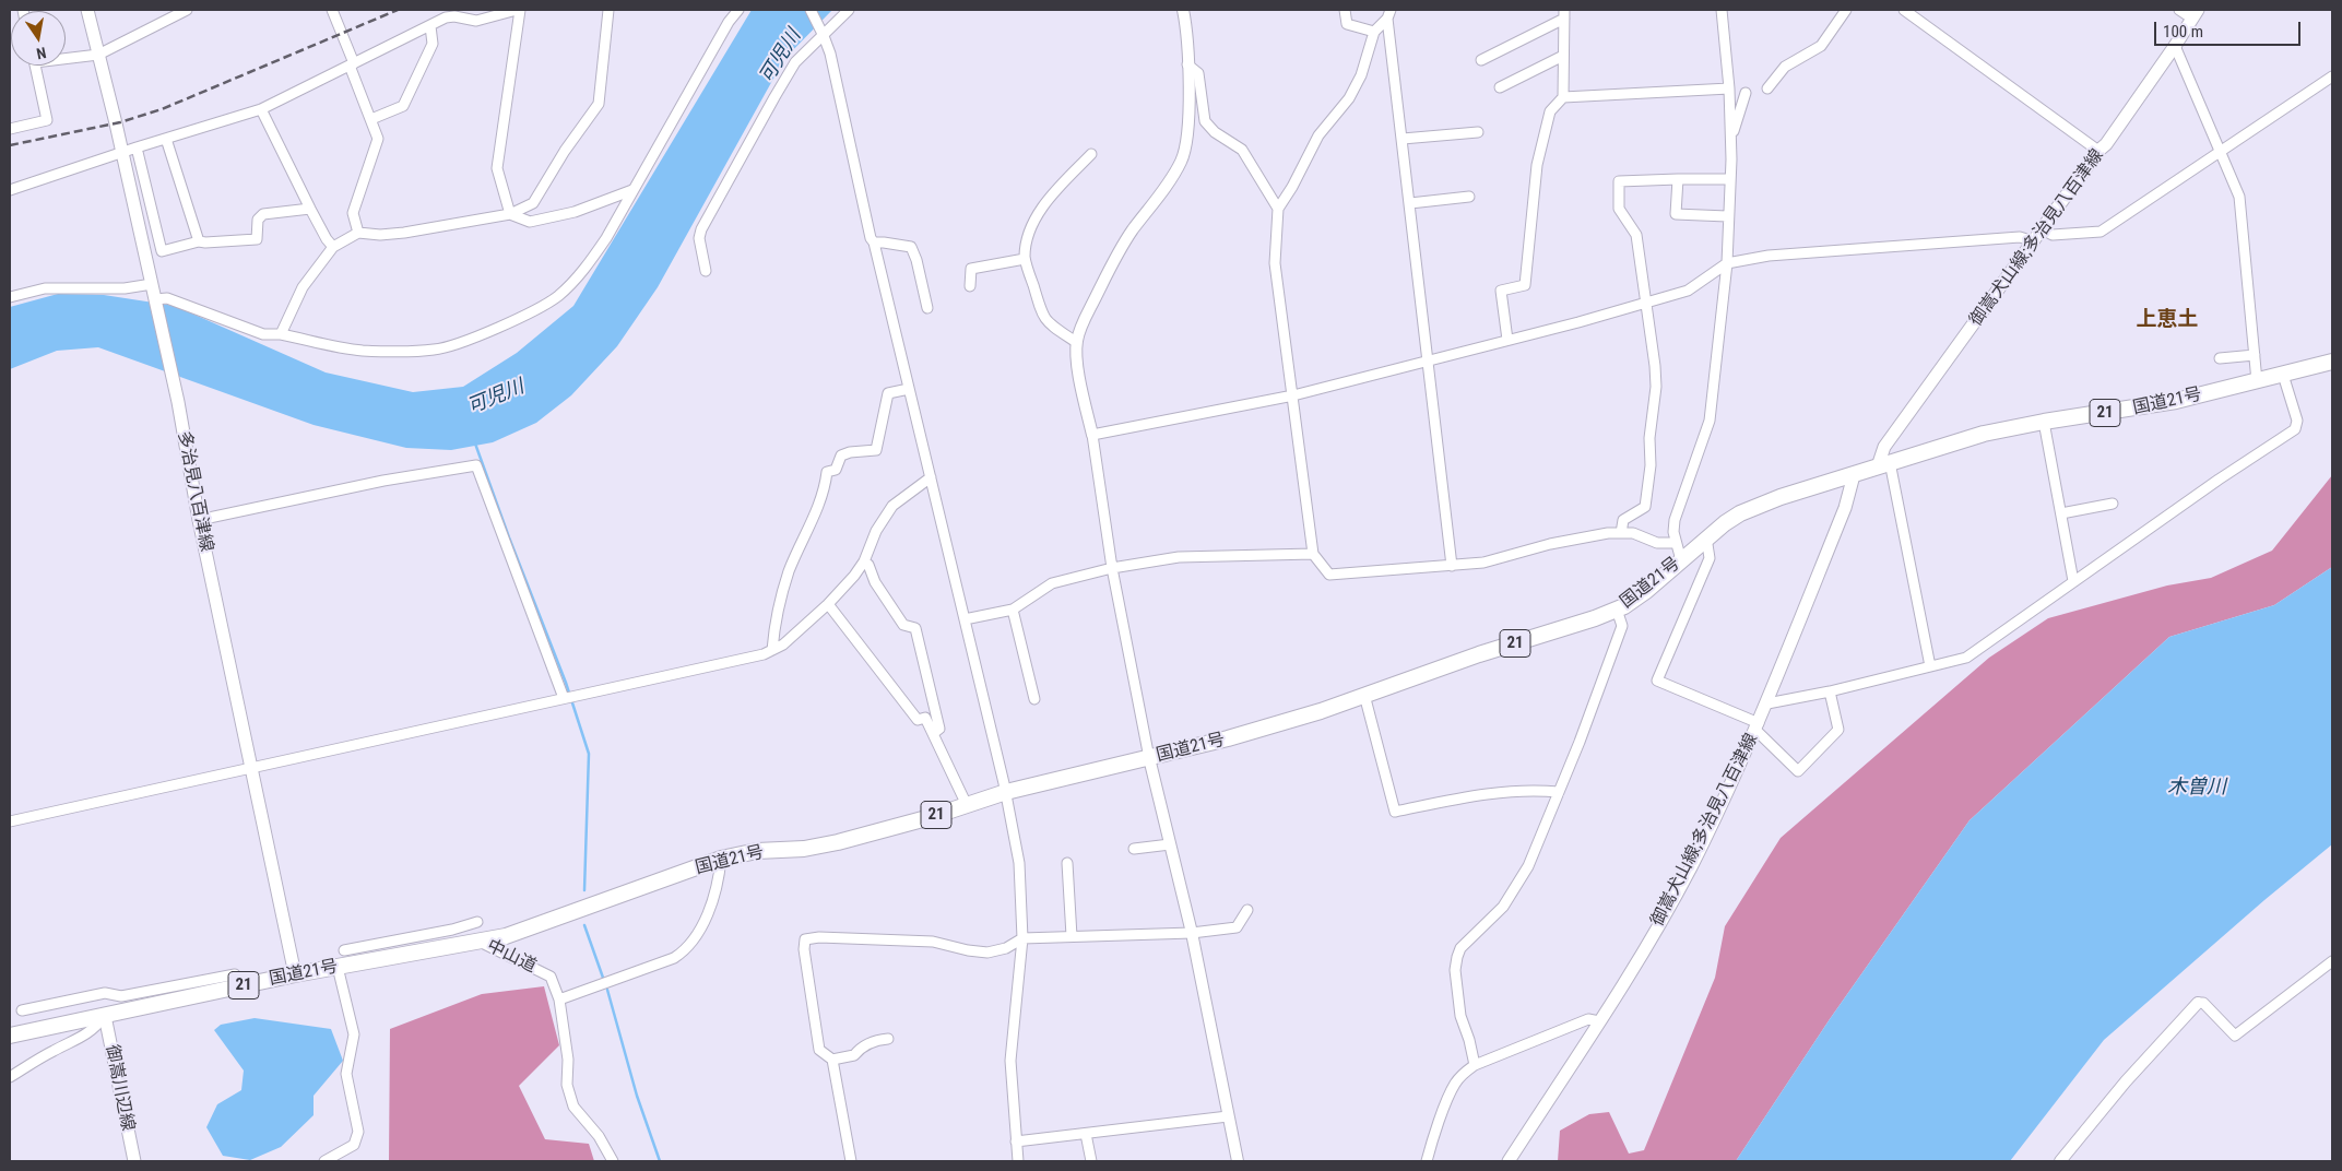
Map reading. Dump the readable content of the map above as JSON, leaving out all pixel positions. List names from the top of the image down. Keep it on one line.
{"streets":{"highway":["国道21号","21"],"main road":["御嵩犬山線;多治見八百津線","多治見八百津線","御嵩川辺線"],"street":["中山道"]},"crossings":[["御嵩犬山線;多治見八百津線","国道21号"],["国道21号","多治見八百津線"],["国道21号","中山道"],["国道21号","御嵩川辺線"]],"districts":["上恵土"],"water":["可児川","木曽川"],"scale_bar":"100 m","north":"bottom"}
